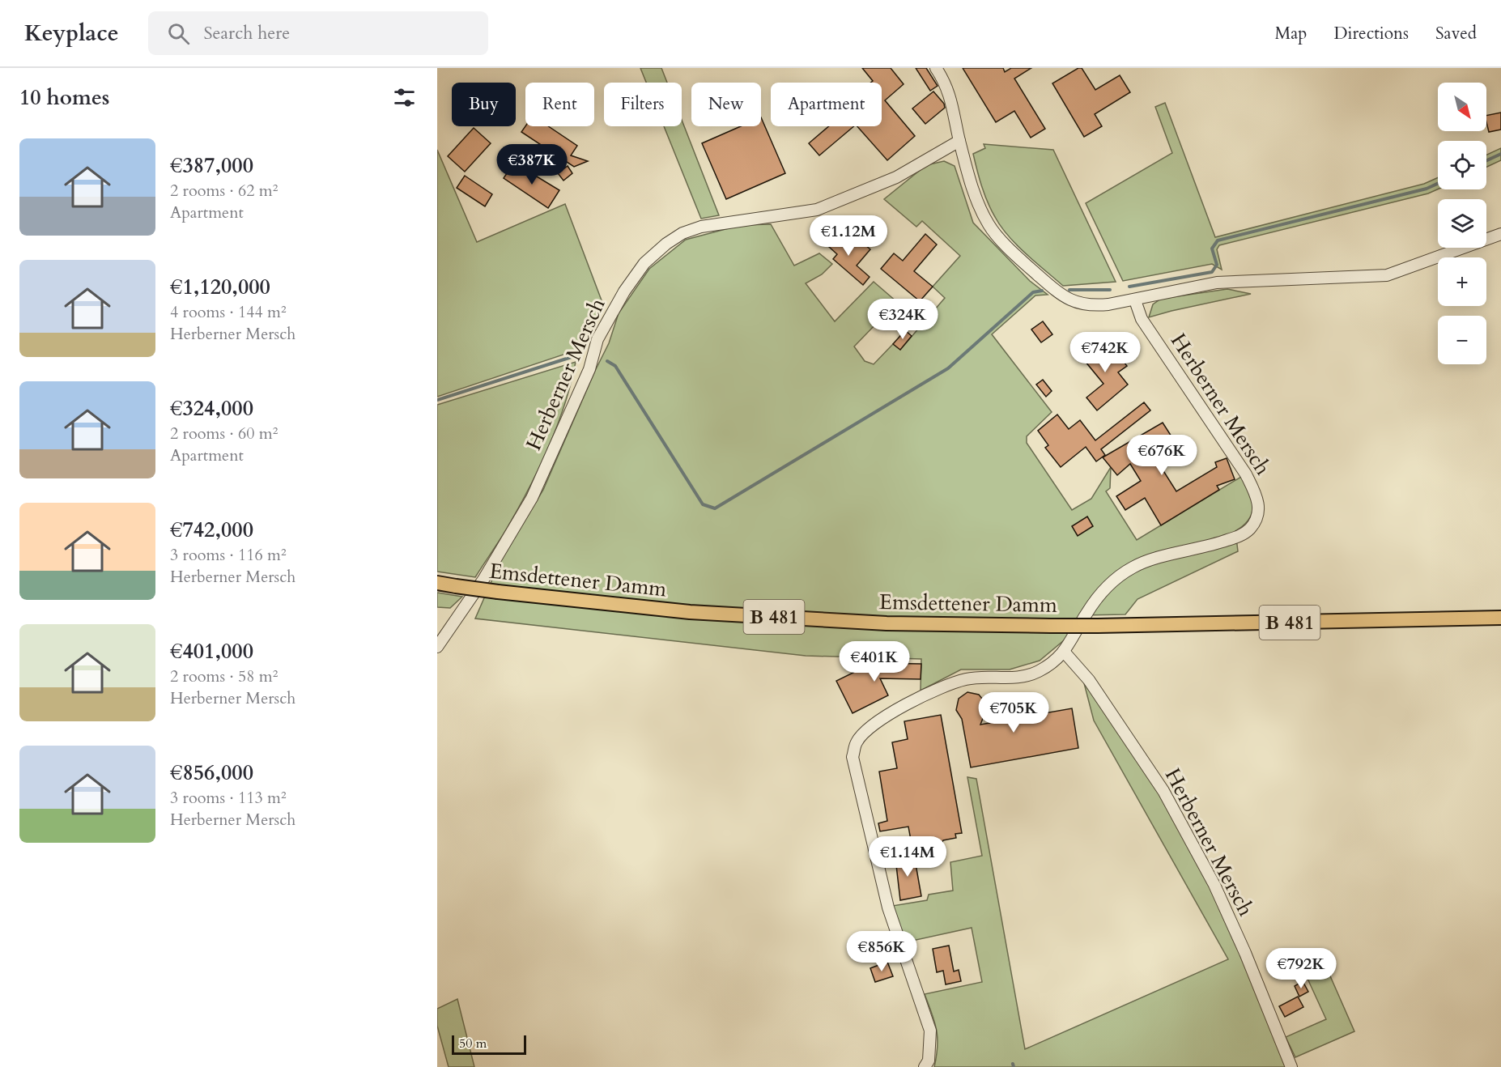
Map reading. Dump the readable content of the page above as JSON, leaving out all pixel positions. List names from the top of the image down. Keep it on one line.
{"streets":{"main road":["Emsdettener Damm","B 481"],"street":["Herberner Mersch"]},"scale_bar":"50 m","north":"bottom right","page":{"header":"Keyplace","search":"Search here","nav":["Map","Directions","Saved"],"heading":"10 homes","map_buttons":["+","−"],"chip":["Buy","Rent","Filters","New","Apartment"],"list":[{"name":"€387,000","note":"2 rooms · 62 m² · Apartment"},{"name":"€1,120,000","note":"4 rooms · 144 m² · Herberner Mersch"},{"name":"€324,000","note":"2 rooms · 60 m² · Apartment"},{"name":"€742,000","note":"3 rooms · 116 m² · Herberner Mersch"},{"name":"€401,000","note":"2 rooms · 58 m² · Herberner Mersch"},{"name":"€856,000","note":"3 rooms · 113 m² · Herberner Mersch"}],"price":["€387K","€1.12M","€324K","€742K","€676K","€401K","€705K","€1.14M","€856K","€792K"],"scale":"50 m"}}
